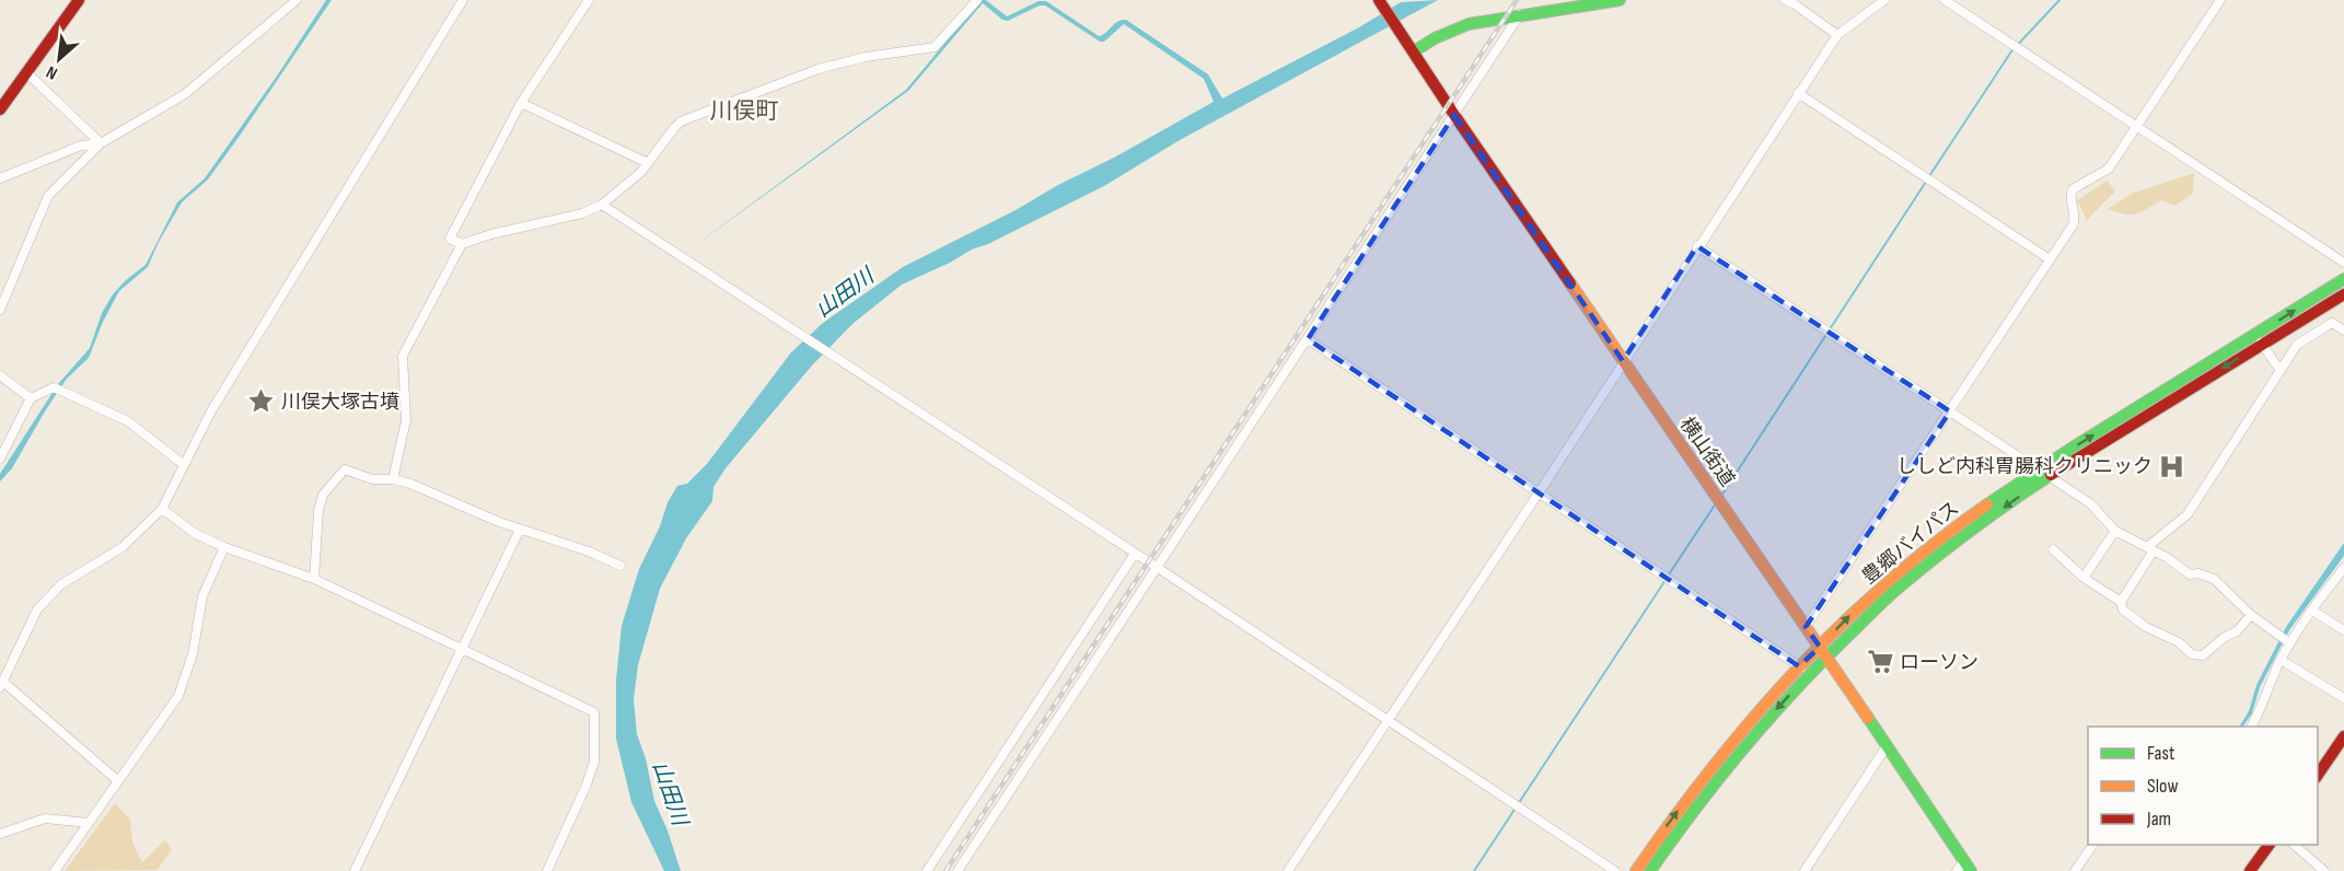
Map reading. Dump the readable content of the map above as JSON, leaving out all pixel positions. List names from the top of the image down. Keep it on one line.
{"streets":{"main road":["横山街道","豊郷バイパス"]},"crossings":[["横山街道","豊郷バイパス"]],"districts":["川俣町"],"water":["山田川"],"places":{"place":["川俣大塚古墳"],"hospital":["ししど内科胃腸科クリニック"],"supermarket":["ローソン"]},"legend":["Fast","Slow","Jam"],"north":"bottom left"}
